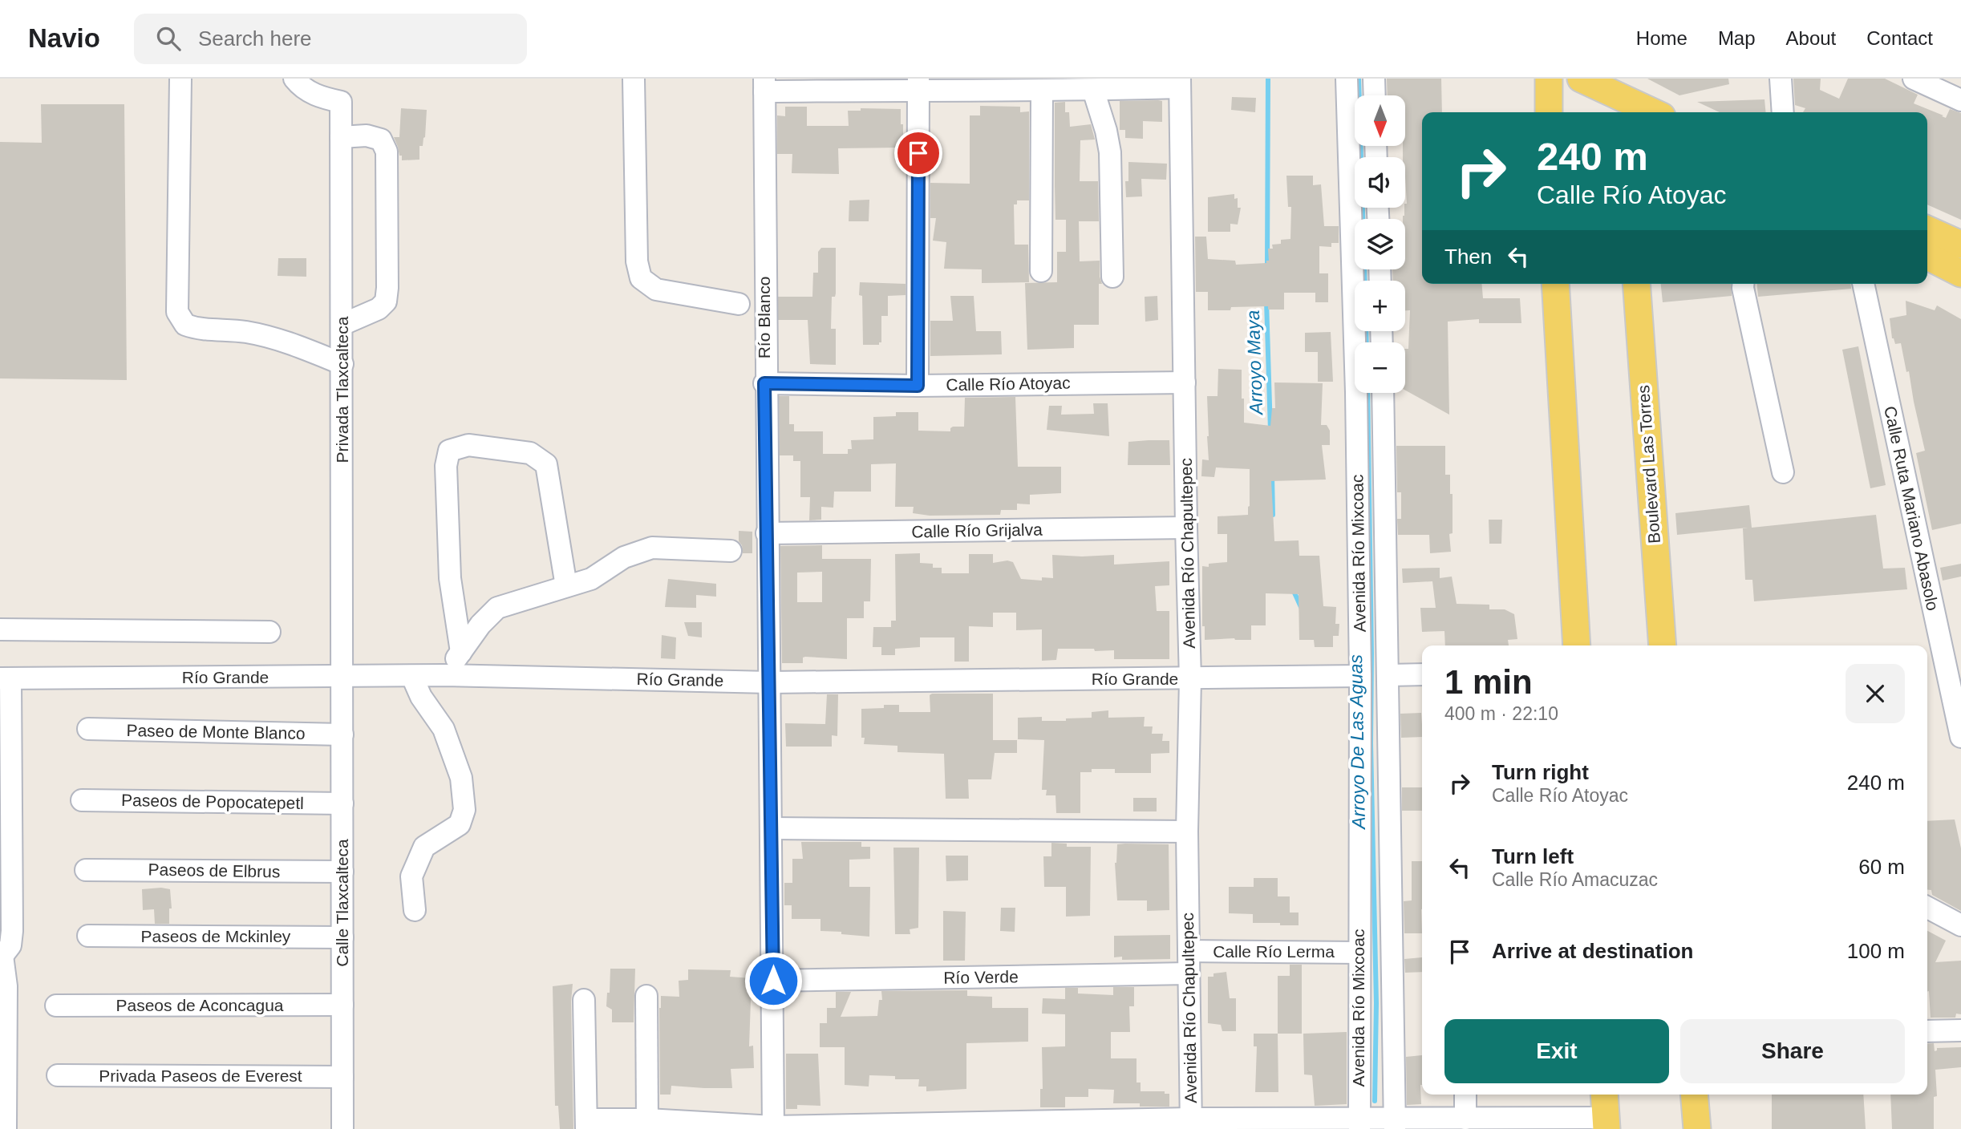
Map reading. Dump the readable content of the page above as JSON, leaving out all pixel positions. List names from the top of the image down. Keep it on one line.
{"streets":{"main road":["Boulevard Las Torres"],"street":["Río Blanco","Calle Río Atoyac","Privada Tlaxcalteca","Calle Ruta Mariano Abasolo","Calle Río Grijalva","Avenida Río Chapultepec","Avenida Río Mixcoac","Río Grande","Paseo de Monte Blanco","Paseos de Popocatepetl","Paseos de Elbrus","Calle Tlaxcalteca","Paseos de Mckinley","Calle Río Lerma","Río Verde","Paseos de Aconcagua","Privada Paseos de Everest"]},"crossings":[["Río Blanco","Calle Río Atoyac"],["Río Blanco","Calle Río Grijalva"],["Río Blanco","Río Grande"],["Río Blanco","Río Verde"],["Calle Río Atoyac","Avenida Río Chapultepec"],["Privada Tlaxcalteca","Río Grande"],["Privada Tlaxcalteca","Calle Tlaxcalteca"],["Calle Río Grijalva","Avenida Río Chapultepec"],["Avenida Río Chapultepec","Río Grande"],["Avenida Río Chapultepec","Calle Río Lerma"],["Avenida Río Chapultepec","Río Verde"],["Avenida Río Mixcoac","Río Grande"],["Avenida Río Mixcoac","Calle Río Lerma"],["Río Grande","Calle Tlaxcalteca"],["Paseo de Monte Blanco","Calle Tlaxcalteca"],["Paseos de Popocatepetl","Calle Tlaxcalteca"],["Paseos de Elbrus","Calle Tlaxcalteca"],["Calle Tlaxcalteca","Paseos de Mckinley"],["Calle Tlaxcalteca","Paseos de Aconcagua"],["Calle Tlaxcalteca","Privada Paseos de Everest"]],"water":["Arroyo Maya","Arroyo De Las Aguas"],"north":"bottom","page":{"header":"Navio","search":"Search here","nav":["Home","Map","About","Contact"],"map_buttons":["+","−"],"turn":["240 m","Calle Río Atoyac"],"then":"Then","heading":["1 min","400 m · 22:10"],"list":[{"name":"Turn right","note":"Calle Río Atoyac","value":"240 m"},{"name":"Turn left","note":"Calle Río Amacuzac","value":"60 m"},{"name":"Arrive at destination","value":"100 m"}],"buttons":["Exit","Share"]}}
